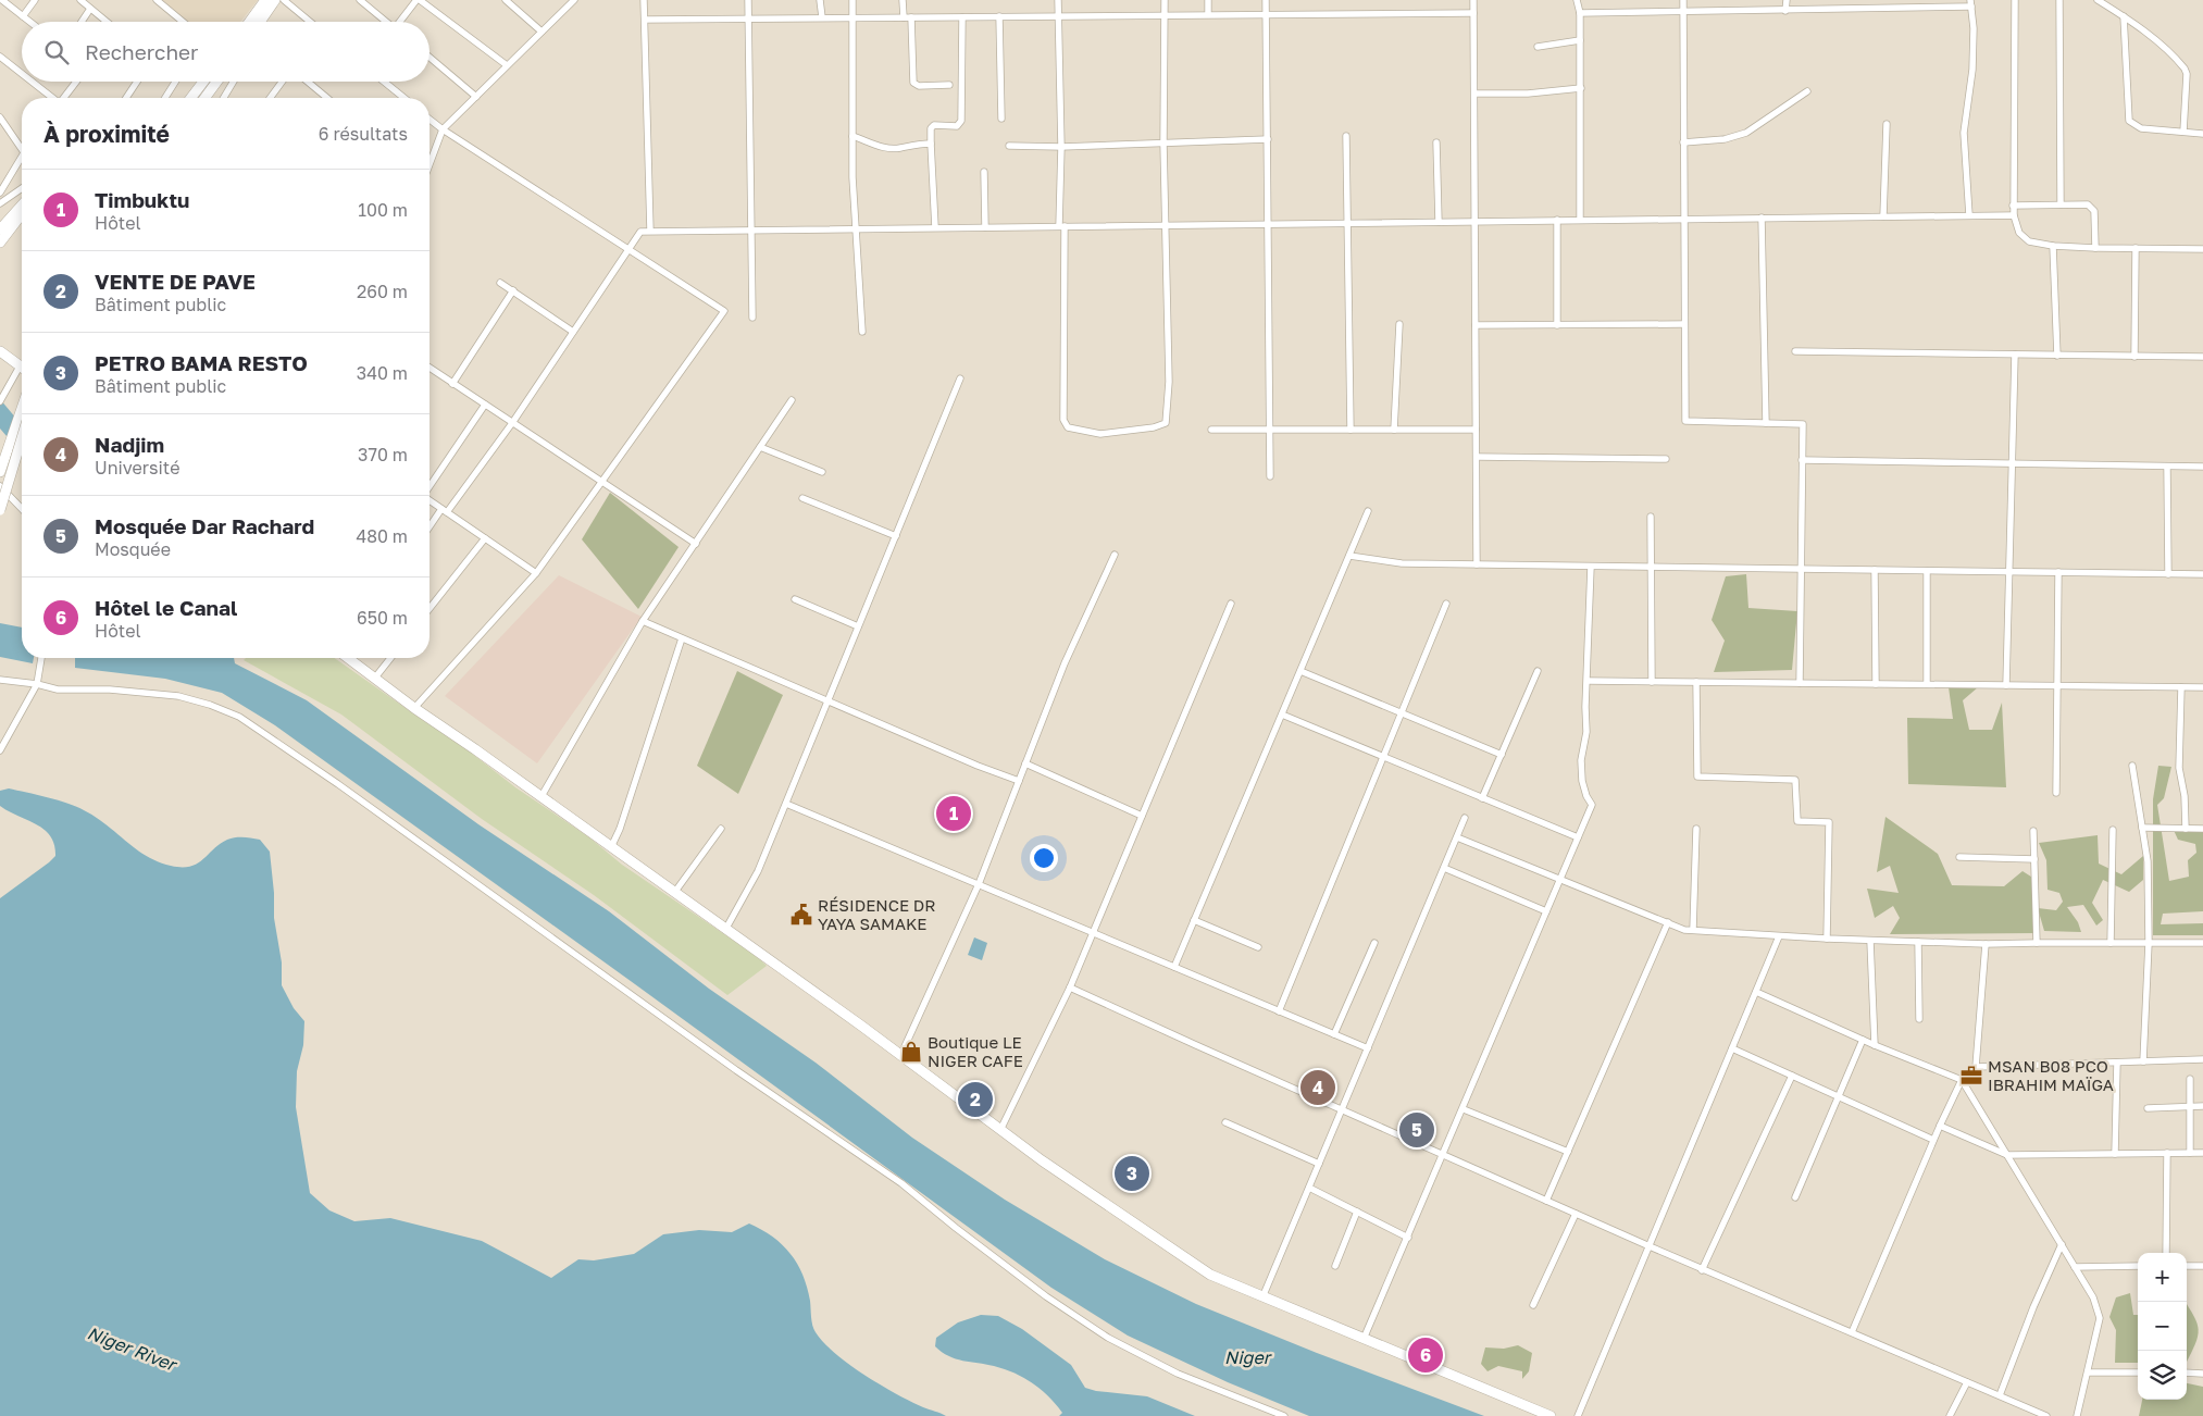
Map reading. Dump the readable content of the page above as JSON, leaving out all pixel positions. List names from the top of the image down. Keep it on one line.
{"water":["Niger River","Niger"],"places":{"public building":["RÉSIDENCE DR YAYA SAMAKE"],"shop":["Boutique LE NIGER CAFE"],"office":["MSAN B08 PCO IBRAHIM MAÏGA"]},"page":{"search":"Rechercher","heading":["À proximité","6 résultats"],"list":[{"mark":"1","name":"Timbuktu","note":"Hôtel","value":"100 m"},{"mark":"2","name":"VENTE DE PAVE","note":"Bâtiment public","value":"260 m"},{"mark":"3","name":"PETRO BAMA RESTO","note":"Bâtiment public","value":"340 m"},{"mark":"4","name":"Nadjim","note":"Université","value":"370 m"},{"mark":"5","name":"Mosquée Dar Rachard","note":"Mosquée","value":"480 m"},{"mark":"6","name":"Hôtel le Canal","note":"Hôtel","value":"650 m"}],"pins":["1","4","2","5","3","6"],"map_buttons":["+","−"]}}
